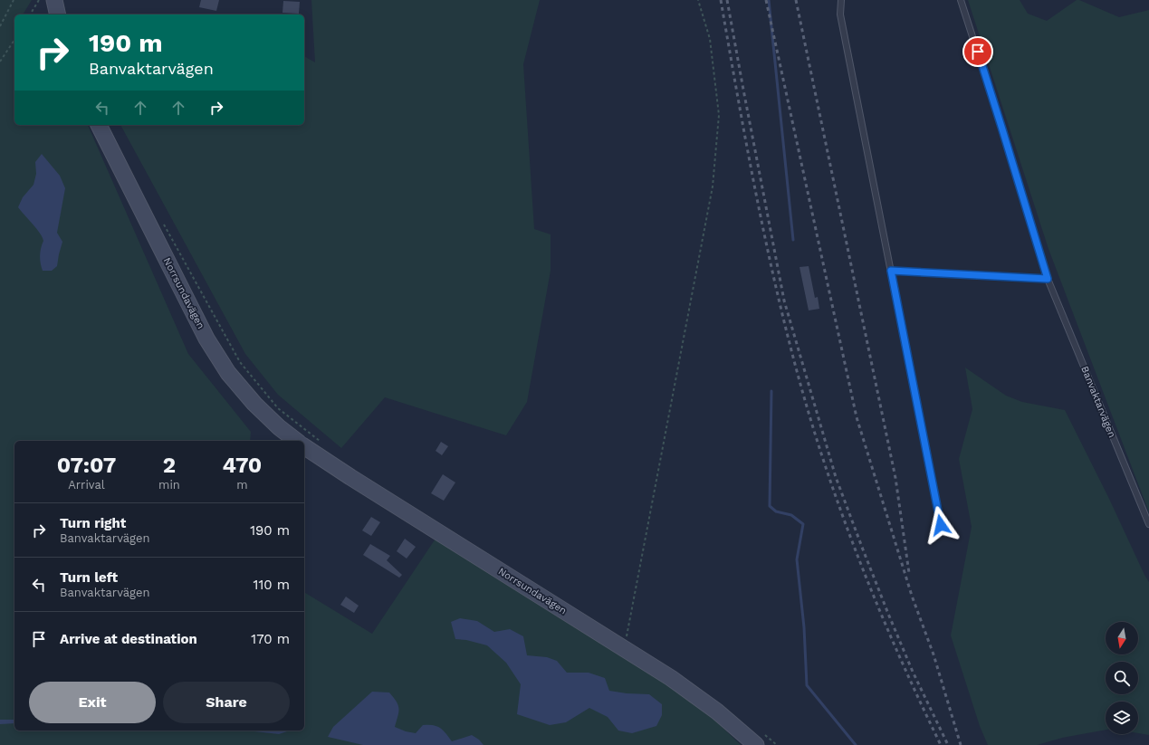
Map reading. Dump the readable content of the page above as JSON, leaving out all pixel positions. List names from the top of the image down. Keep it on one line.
{"streets":{"street":["Norrsundavägen"],"lane":["Banvaktarvägen"]},"north":"bottom","page":{"turn":["190 m","Banvaktarvägen"],"eta":["07:07","Arrival","2","min","470","m"],"list":[{"name":"Turn right","note":"Banvaktarvägen","value":"190 m"},{"name":"Turn left","note":"Banvaktarvägen","value":"110 m"},{"name":"Arrive at destination","value":"170 m"}],"buttons":["Exit","Share"]}}
